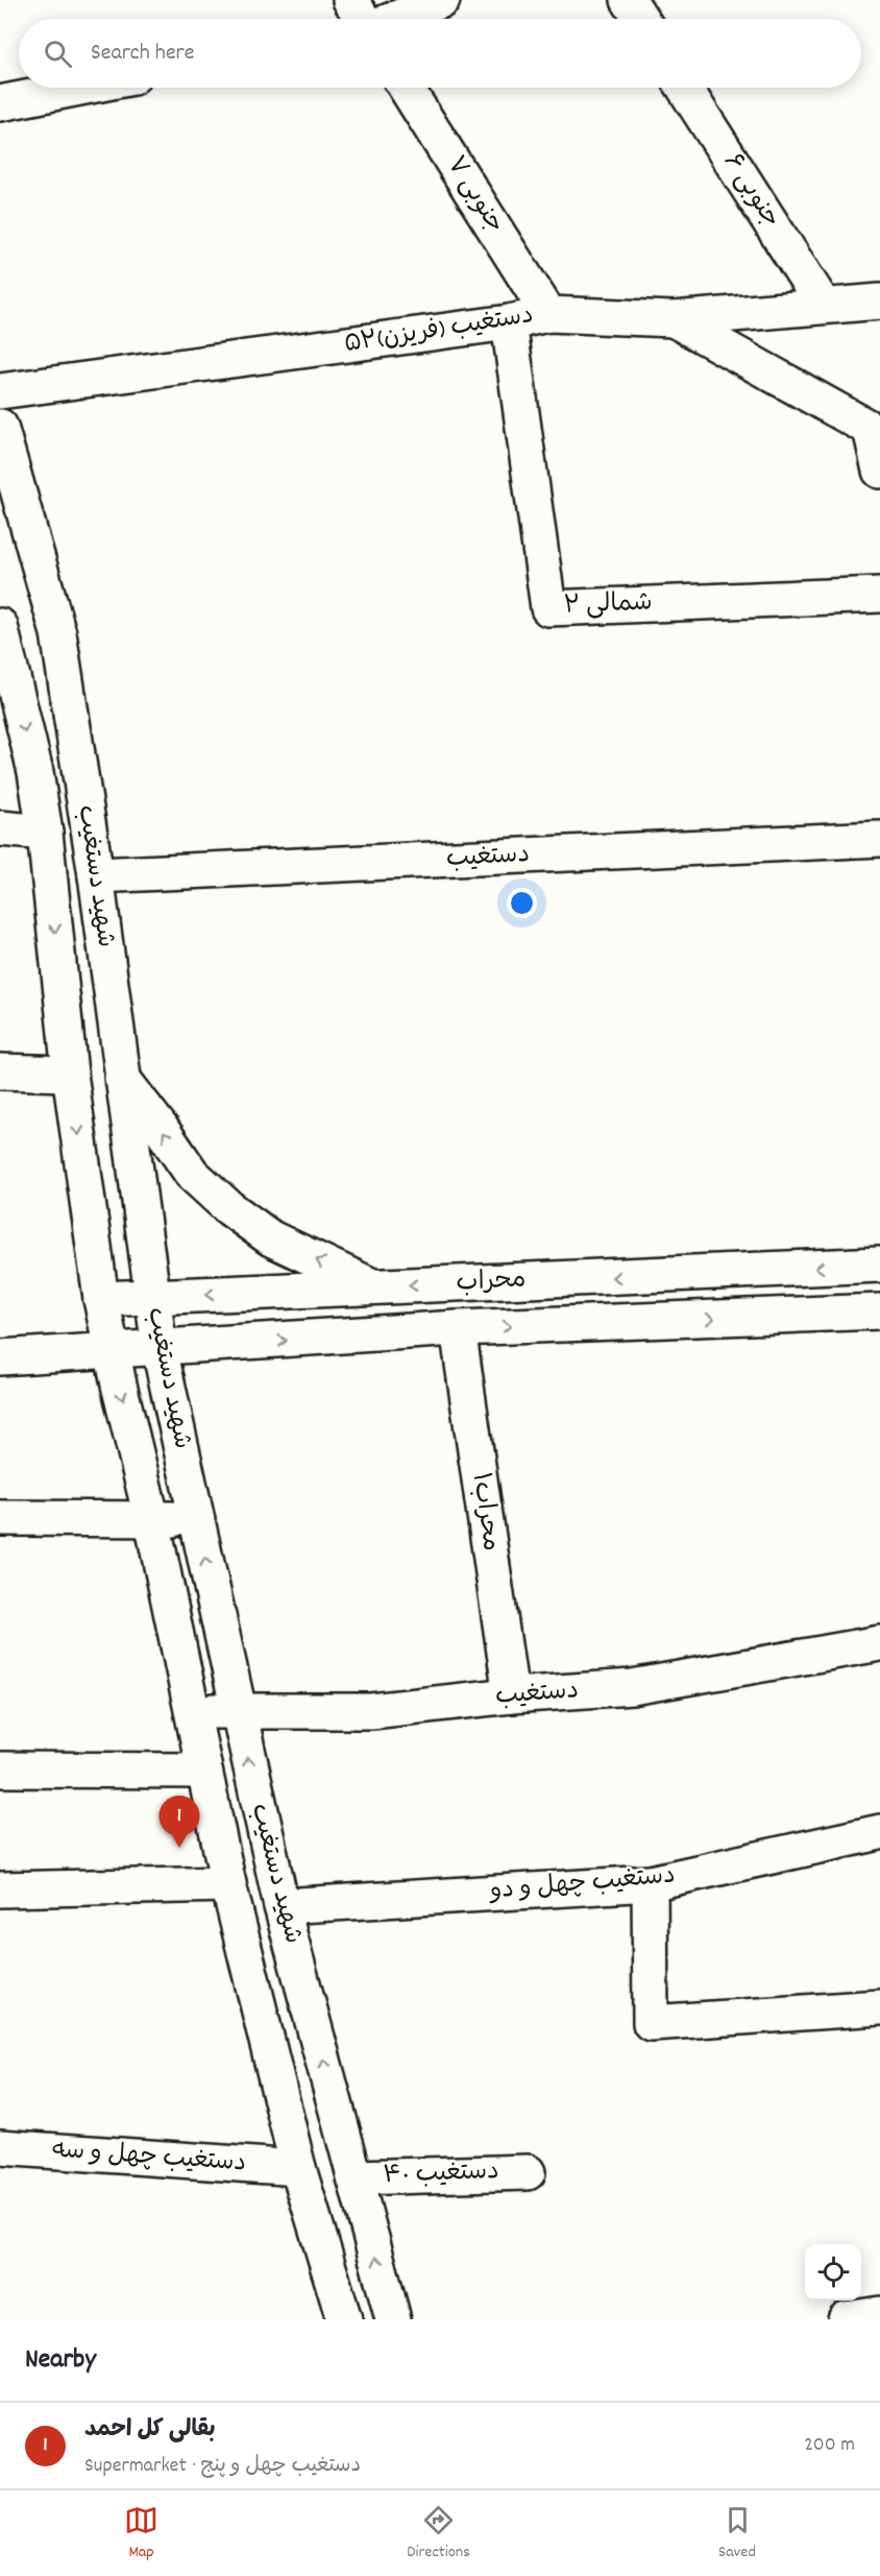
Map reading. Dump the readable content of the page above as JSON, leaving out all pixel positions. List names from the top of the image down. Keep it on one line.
{"streets":{"street":["جنوبی ۶","جنوبی ۷","دستغیب (فریزن)۵۲","۲ شمالی","دستغیب","شهید دستغیب","محراب","محراب۱","دستغیب چهل و دو","دستغیب چهل و سه","دستغیب ۴۰"]},"crossings":[["جنوبی ۶","دستغیب (فریزن)۵۲"],["جنوبی ۷","دستغیب (فریزن)۵۲"],["دستغیب (فریزن)۵۲","۲ شمالی"],["دستغیب","شهید دستغیب"],["دستغیب","محراب۱"],["شهید دستغیب","محراب"],["شهید دستغیب","دستغیب چهل و دو"],["شهید دستغیب","دستغیب چهل و سه"],["شهید دستغیب","دستغیب ۴۰"],["محراب","محراب۱"]],"page":{"search":"Search here","pins":"1","heading":"Nearby","list":[{"mark":"1","name":"بقالی کل احمد","note":"Supermarket · دستغیب چهل و پنج","value":"200 m"}],"nav":["Map","Directions","Saved"]}}
